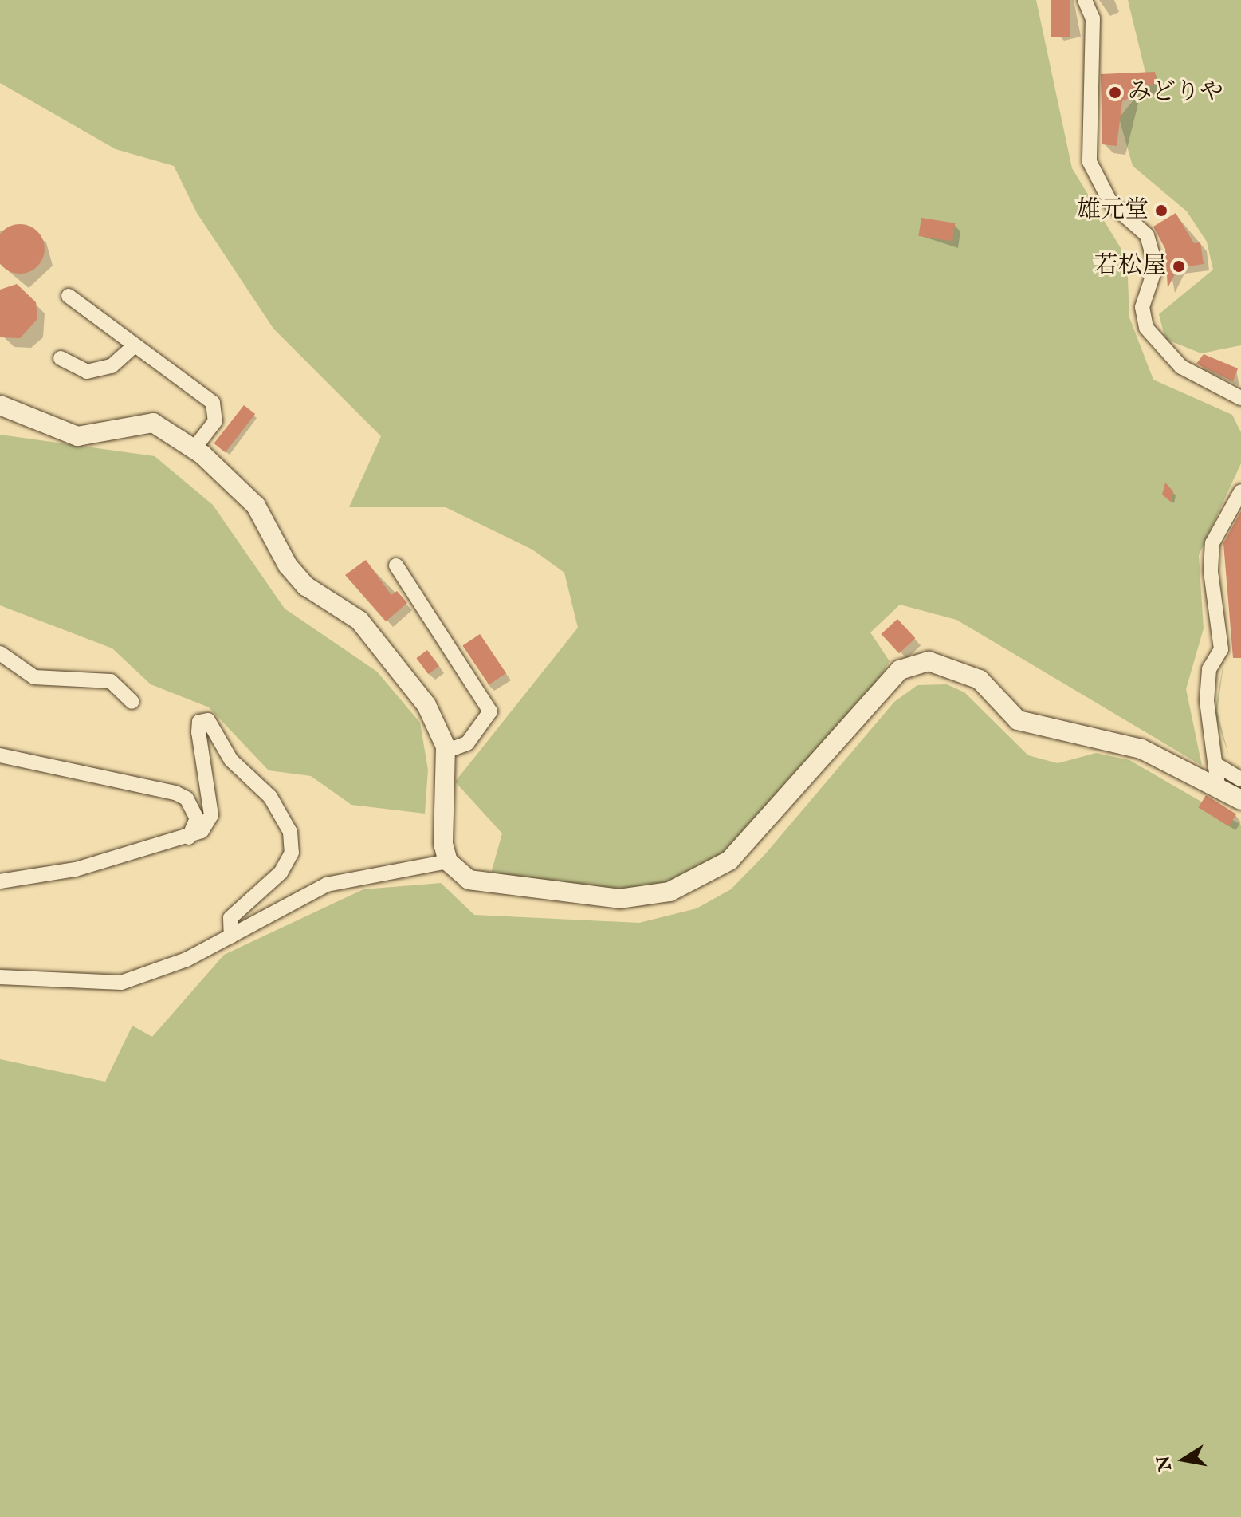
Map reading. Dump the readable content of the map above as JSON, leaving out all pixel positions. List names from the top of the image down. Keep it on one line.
{"places":["みどりや","雄元堂","若松屋"],"north":"left"}
